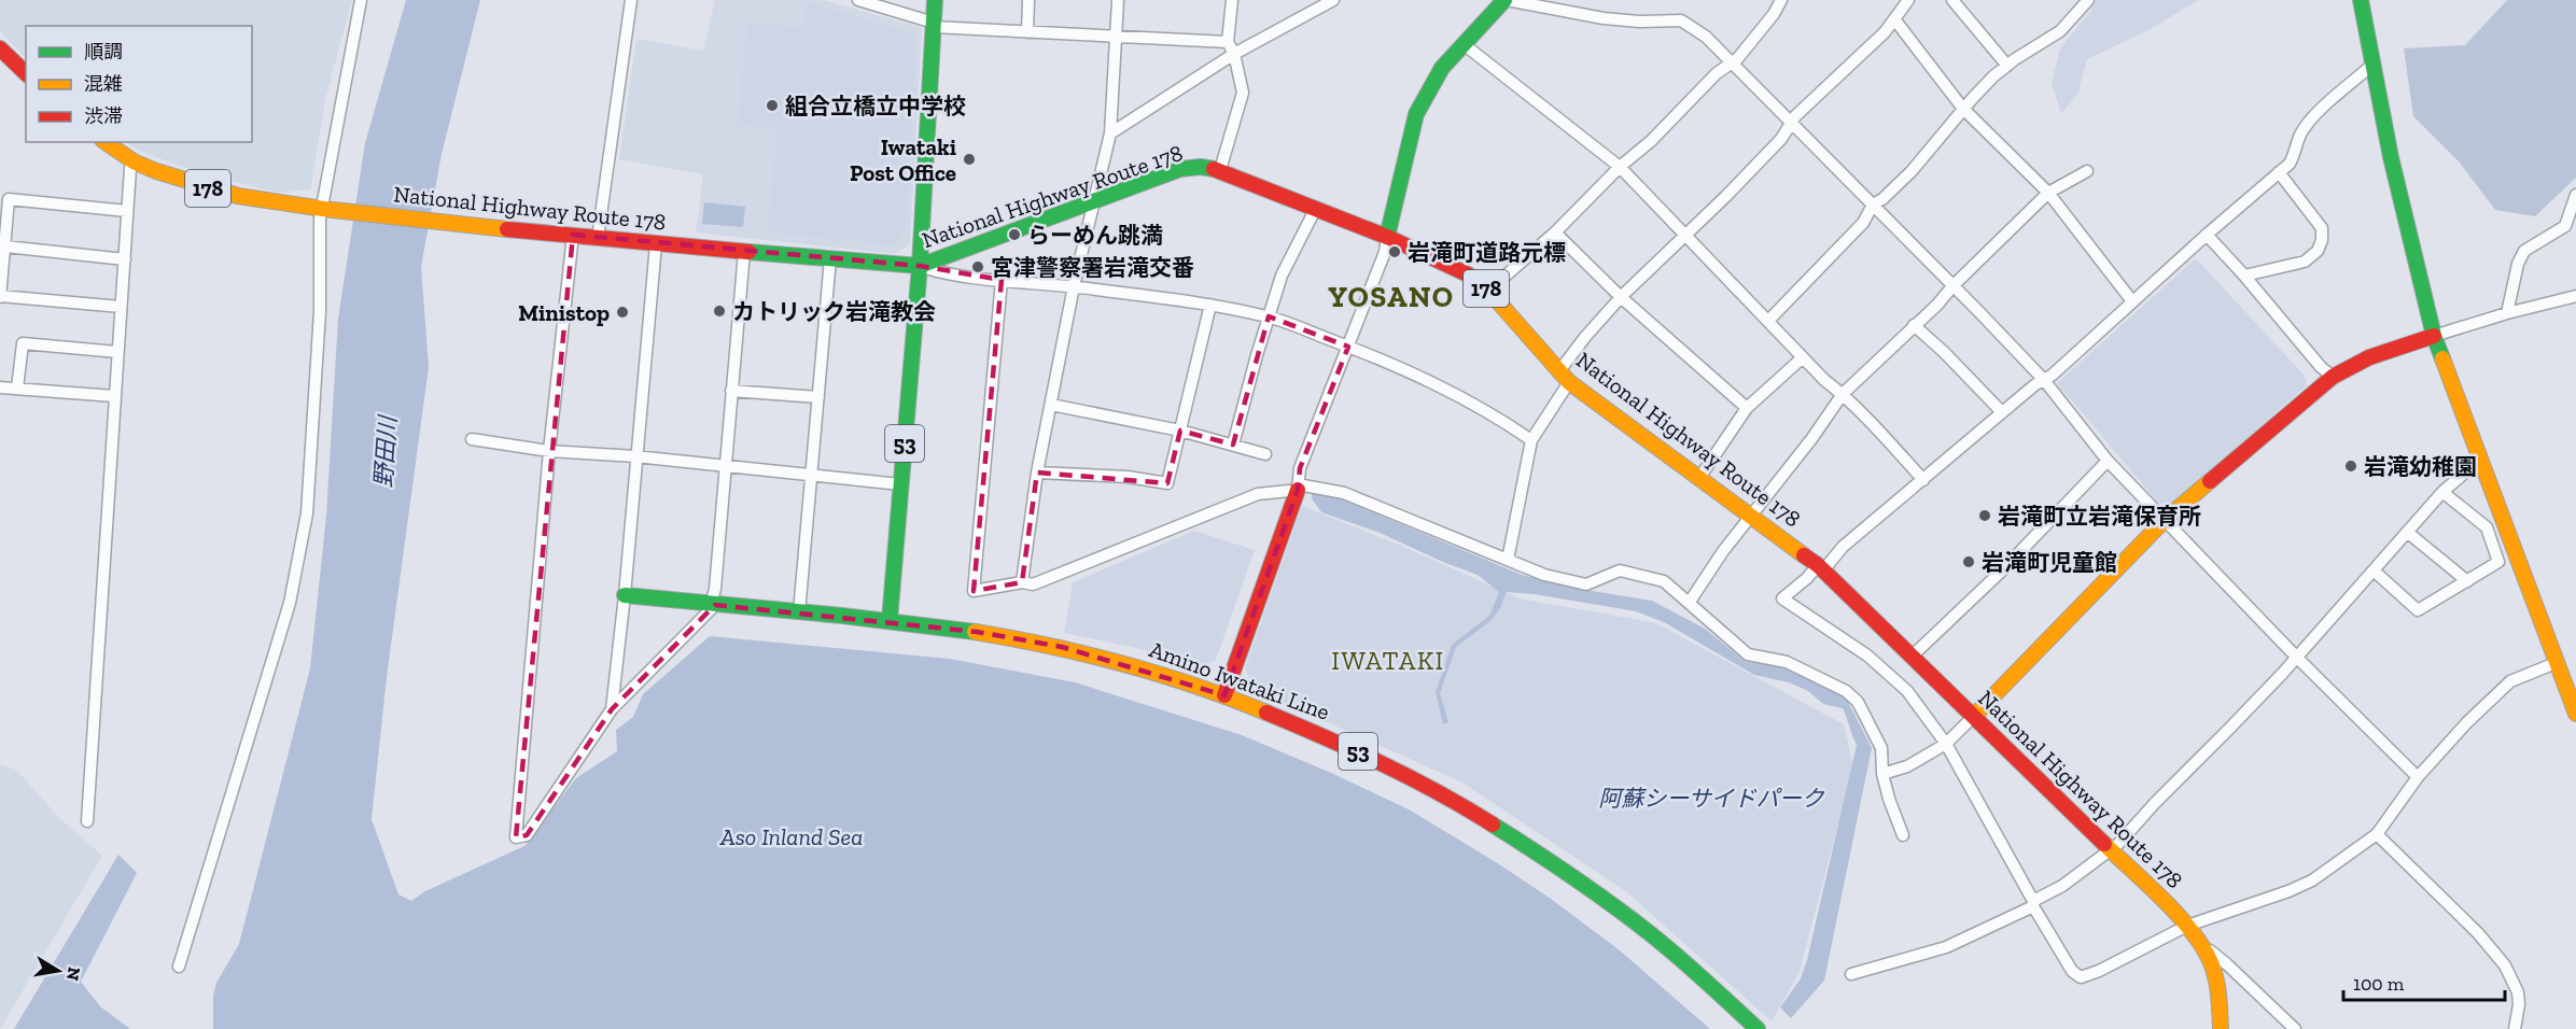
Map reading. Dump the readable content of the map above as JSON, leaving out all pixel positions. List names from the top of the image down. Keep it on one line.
{"streets":{"main road":["178","National Highway Route 178","53","Amino Iwataki Line"]},"crossings":[["National Highway Route 178","53"],["53","Amino Iwataki Line"]],"districts":["YOSANO","IWATAKI"],"water":["野田川","Aso Inland Sea"],"parks":["阿蘇シーサイドパーク"],"places":["組合立橋立中学校","Iwataki Post Office","らーめん跳満","岩滝町道路元標","宮津警察署岩滝交番","カトリック岩滝教会","Ministop","岩滝幼稚園","岩滝町立岩滝保育所","岩滝町児童館"],"legend":["順調","混雑","渋滞"],"scale_bar":"100 m","north":"right"}
